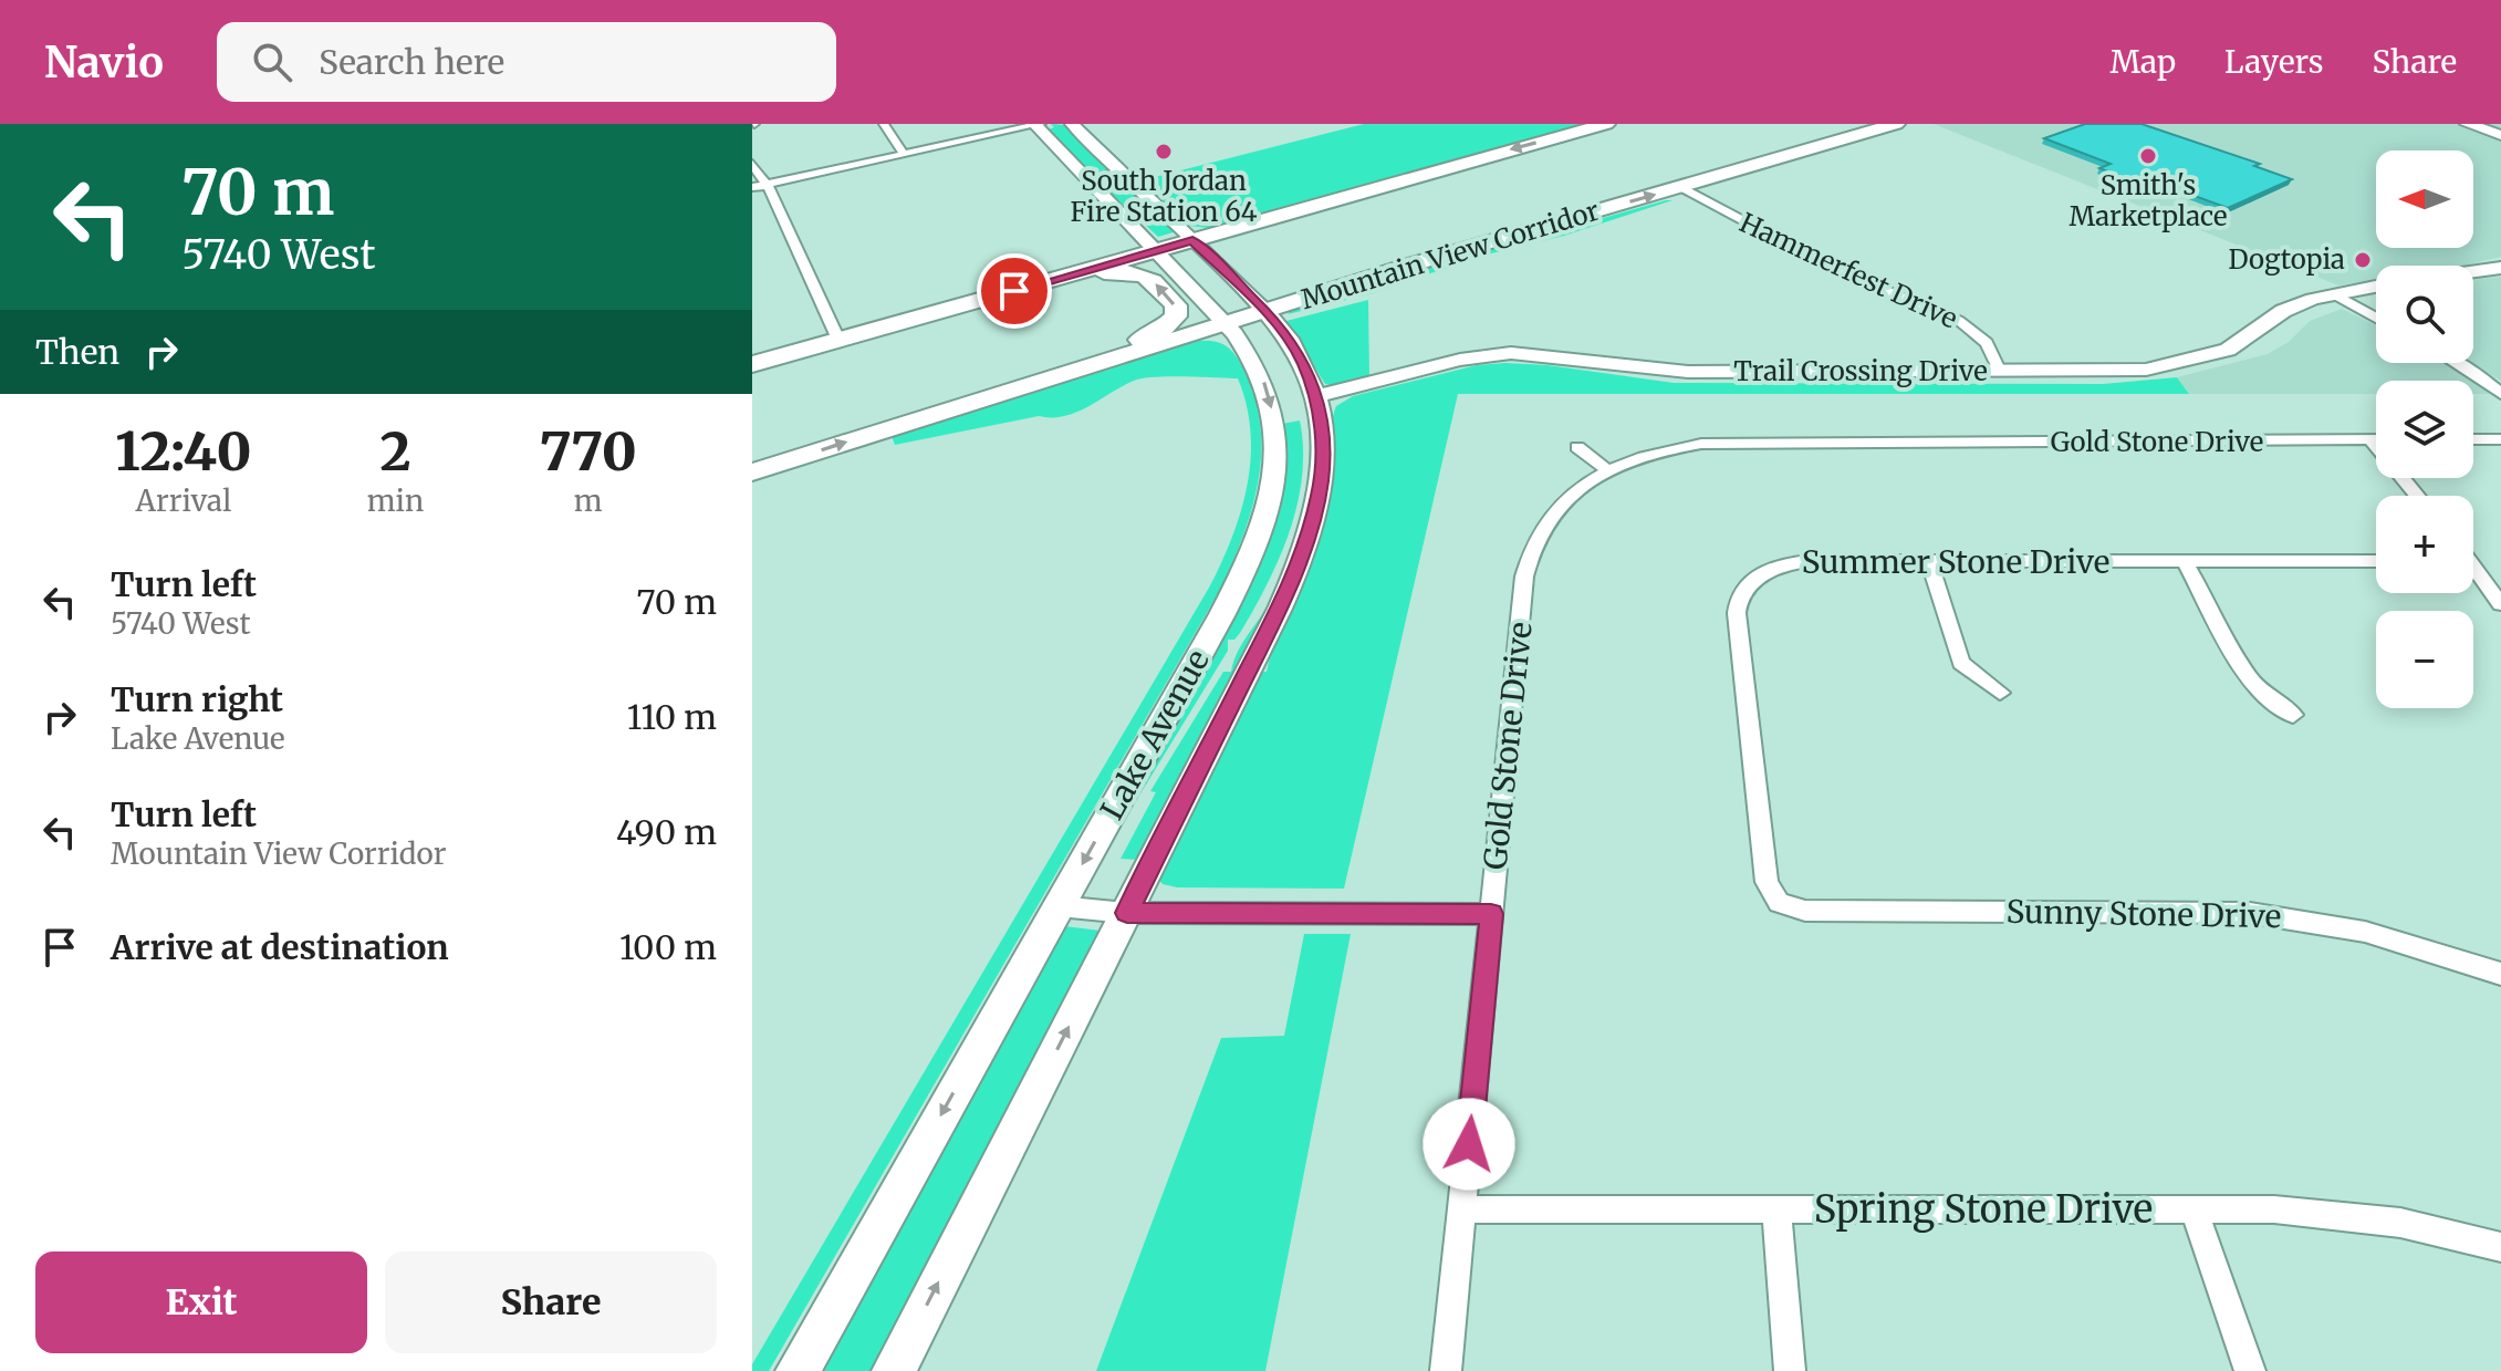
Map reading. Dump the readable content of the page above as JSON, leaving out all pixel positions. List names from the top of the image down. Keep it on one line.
{"streets":{"highway":["Mountain View Corridor"],"street":["Hammerfest Drive","Trail Crossing Drive","Gold Stone Drive","Summer Stone Drive","Lake Avenue","Sunny Stone Drive","Spring Stone Drive"]},"crossings":[["Mountain View Corridor","Hammerfest Drive"],["Mountain View Corridor","Lake Avenue"],["Hammerfest Drive","Trail Crossing Drive"],["Trail Crossing Drive","Lake Avenue"],["Gold Stone Drive","Spring Stone Drive"],["Summer Stone Drive","Sunny Stone Drive"]],"places":["South Jordan Fire Station 64","Smith's Marketplace","Dogtopia"],"north":"left","page":{"header":"Navio","search":"Search here","nav":["Map","Layers","Share"],"turn":["70 m","5740 West"],"map_buttons":["+","−"],"then":"Then","eta":["12:40","Arrival","2","min","770","m"],"list":[{"name":"Turn left","note":"5740 West","value":"70 m"},{"name":"Turn right","note":"Lake Avenue","value":"110 m"},{"name":"Turn left","note":"Mountain View Corridor","value":"490 m"},{"name":"Arrive at destination","value":"100 m"}],"buttons":["Exit","Share"]}}
